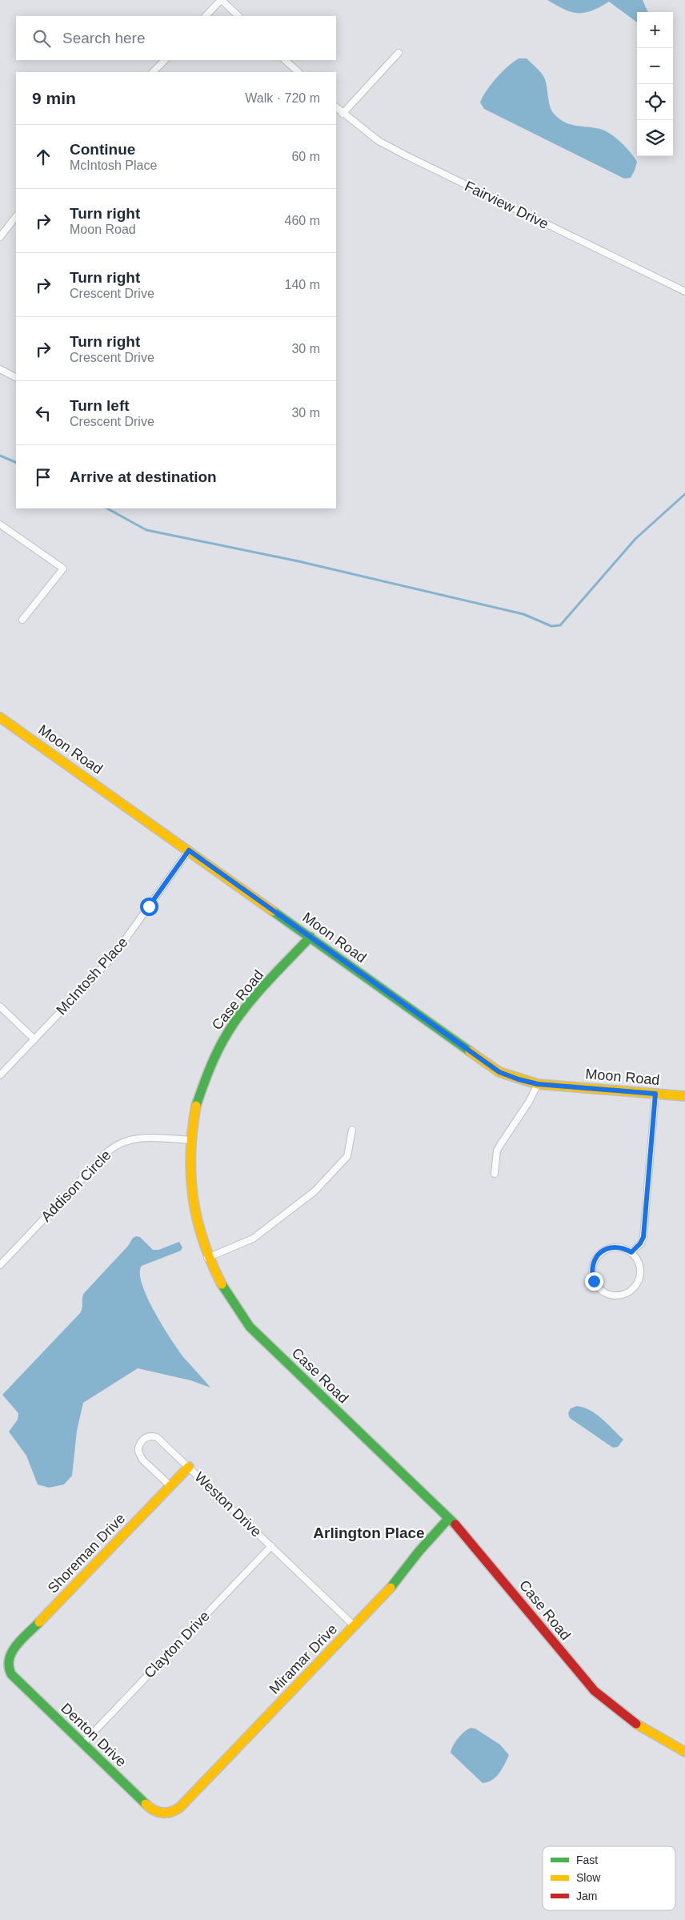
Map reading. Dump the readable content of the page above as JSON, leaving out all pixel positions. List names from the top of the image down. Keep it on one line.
{"streets":{"street":["Fairview Drive","Moon Road","McIntosh Place","Case Road","Addison Circle","Weston Drive","Shoreman Drive","Clayton Drive","Miramar Drive","Denton Drive"]},"crossings":[["Moon Road","McIntosh Place"],["Moon Road","Case Road"],["Case Road","Addison Circle"],["Case Road","Miramar Drive"],["Weston Drive","Shoreman Drive"],["Weston Drive","Clayton Drive"],["Weston Drive","Miramar Drive"],["Shoreman Drive","Denton Drive"],["Clayton Drive","Denton Drive"],["Miramar Drive","Denton Drive"]],"districts":["Arlington Place"],"legend":["Fast","Slow","Jam"],"page":{"map_buttons":["+","−"],"search":"Search here","heading":["9 min","Walk · 720 m"],"list":[["Continue","McIntosh Place","60 m"],["Turn right","Moon Road","460 m"],["Turn right","Crescent Drive","140 m"],["Turn right","Crescent Drive","30 m"],["Turn left","Crescent Drive","30 m"],"Arrive at destination"]}}
